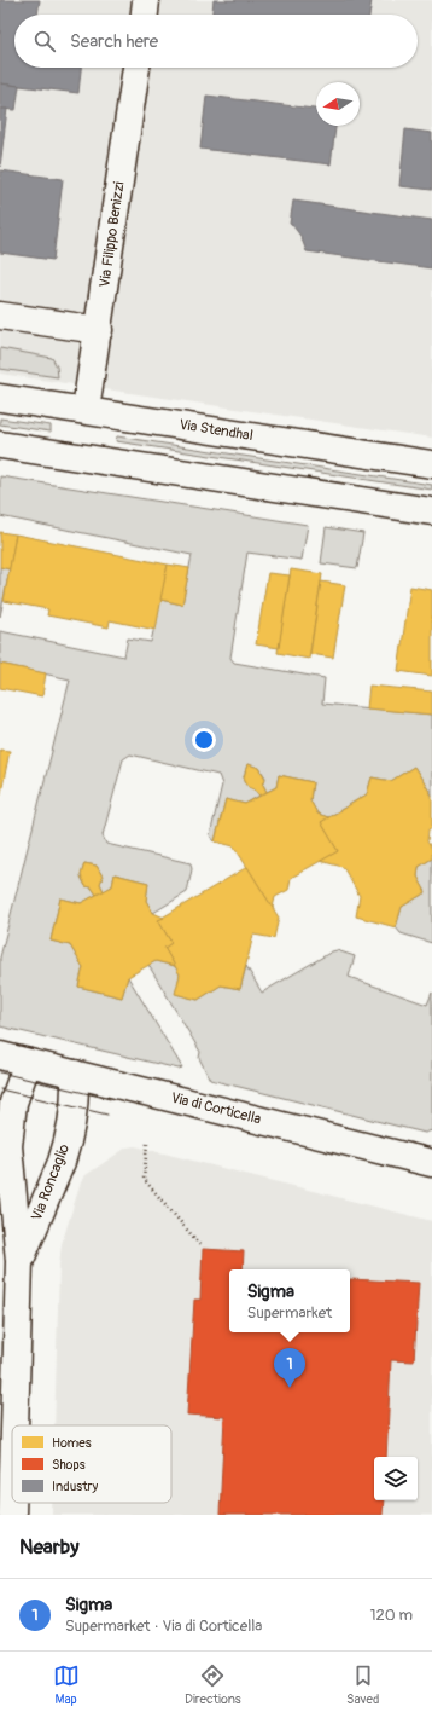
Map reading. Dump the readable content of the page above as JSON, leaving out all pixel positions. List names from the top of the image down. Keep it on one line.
{"streets":{"street":["Via Filippo Benizzi","Via Stendhal","Via di Corticella","Via Roncaglio"]},"crossings":[["Via Filippo Benizzi","Via Stendhal"],["Via di Corticella","Via Roncaglio"]],"legend":["Homes","Shops","Industry"],"north":"left","page":{"search":"Search here","popup":["Sigma","Supermarket"],"pins":"1","heading":"Nearby","list":[{"mark":"1","name":"Sigma","note":"Supermarket · Via di Corticella","value":"120 m"}],"nav":["Map","Directions","Saved"]}}
